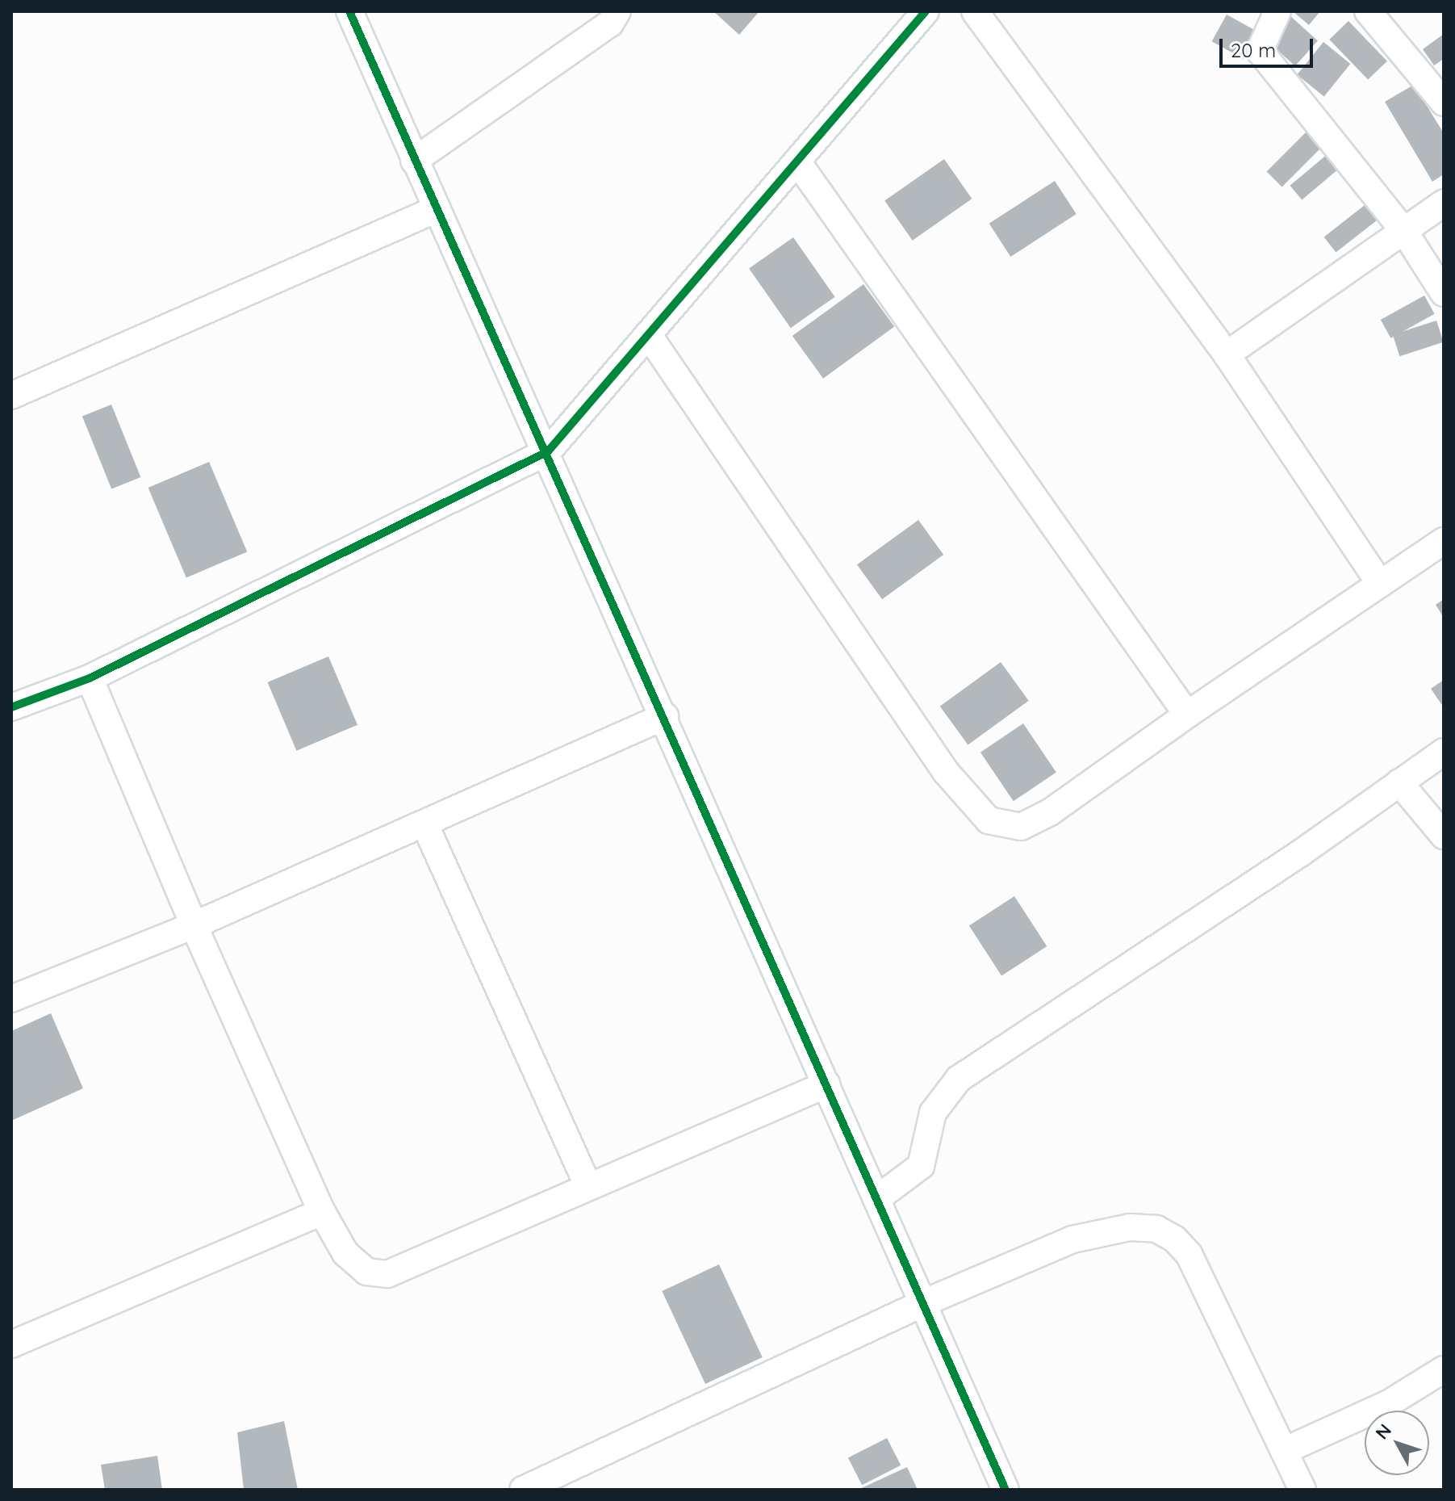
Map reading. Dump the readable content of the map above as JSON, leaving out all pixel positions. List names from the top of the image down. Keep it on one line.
{"scale_bar":"20 m","north":"top left"}
